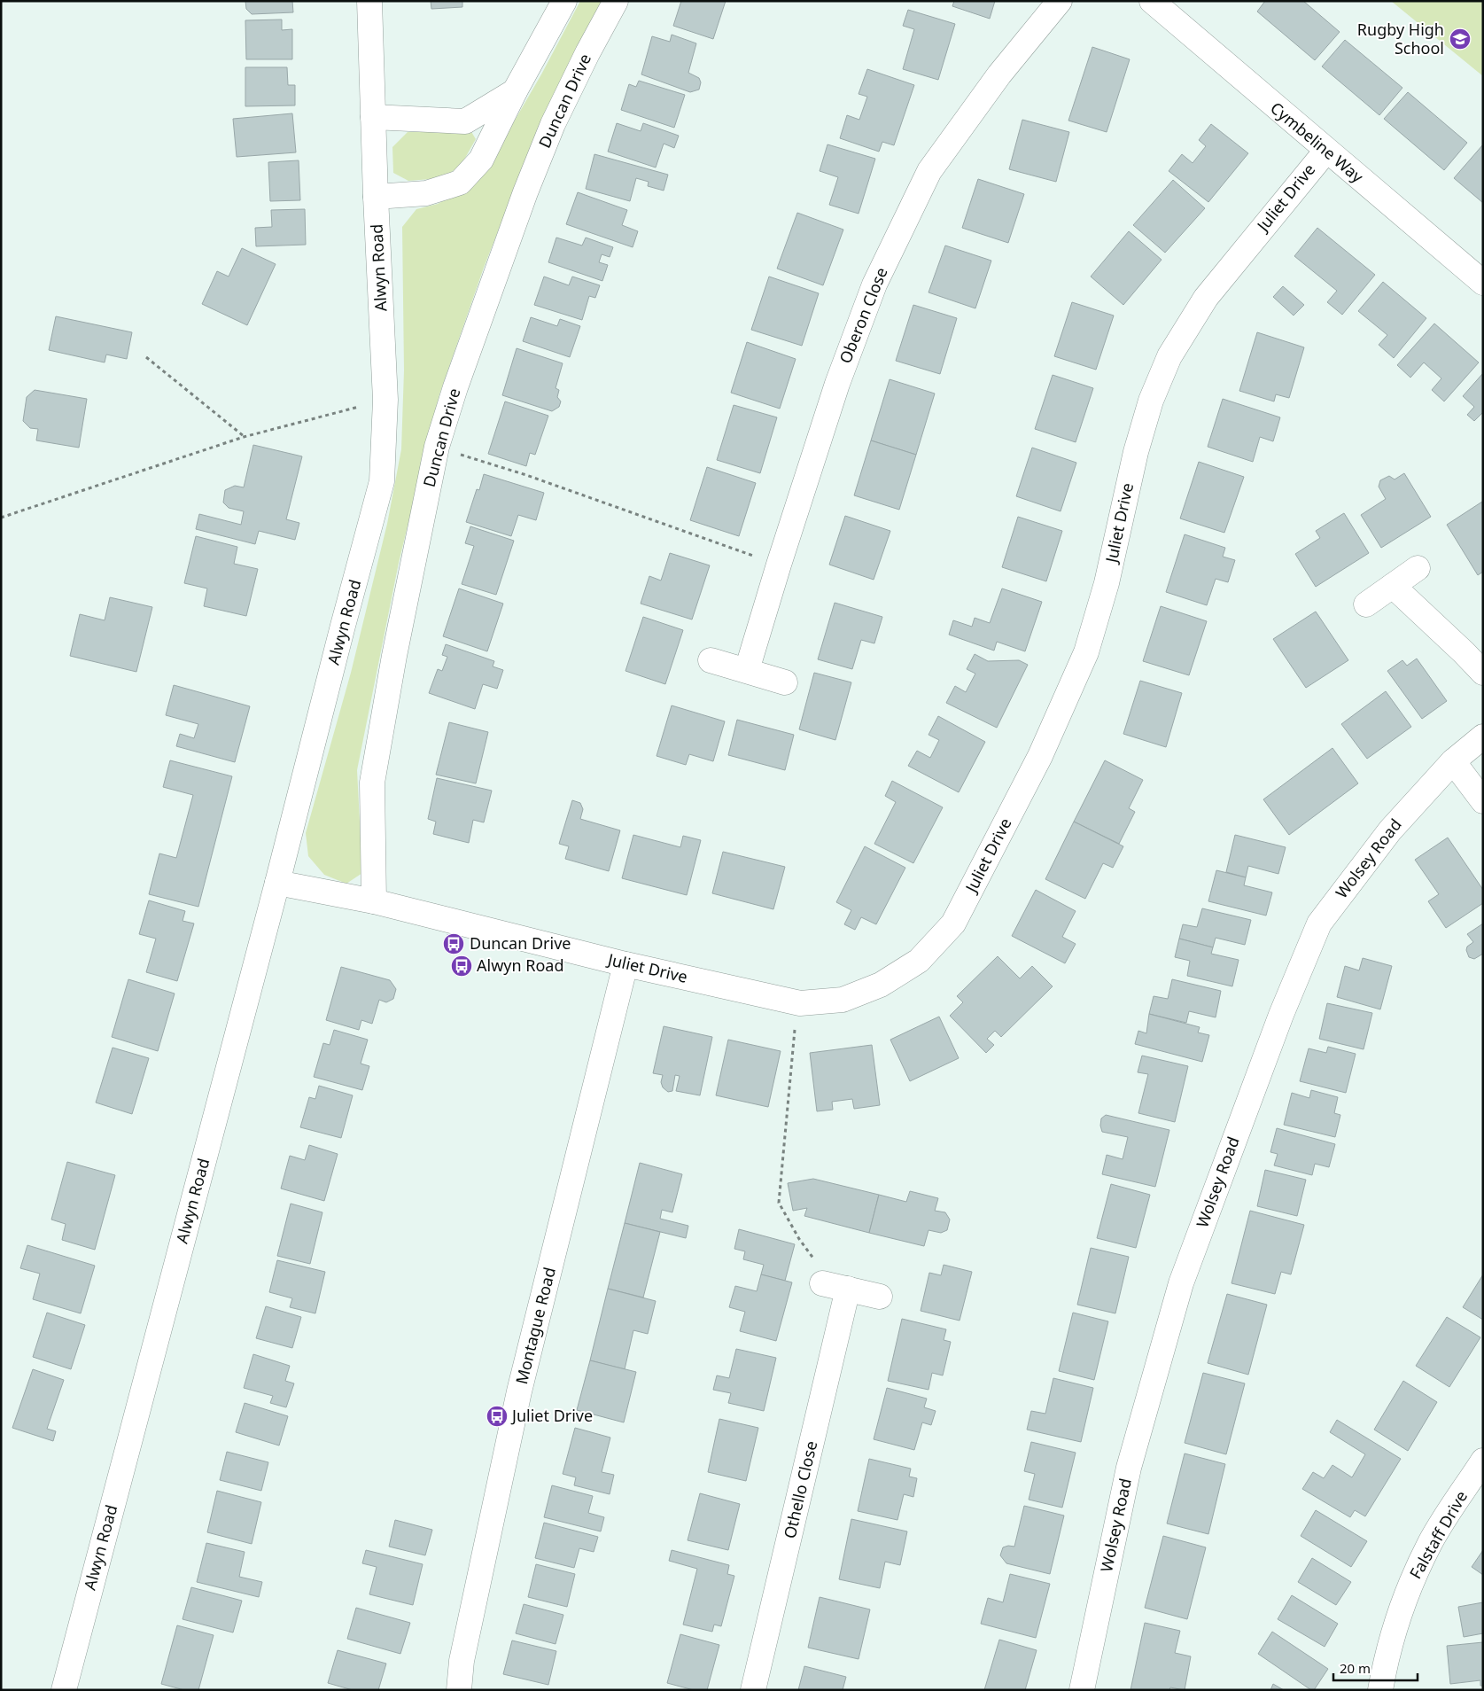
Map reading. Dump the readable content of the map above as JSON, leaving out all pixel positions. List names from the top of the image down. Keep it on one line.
{"streets":{"street":["Duncan Drive","Cymbeline Way","Juliet Drive","Alwyn Road","Oberon Close","Wolsey Road","Montague Road","Othello Close","Falstaff Drive"]},"crossings":[["Duncan Drive","Juliet Drive"],["Cymbeline Way","Juliet Drive"],["Juliet Drive","Alwyn Road"],["Juliet Drive","Montague Road"]],"places":{"school or university":["Rugby High School"],"bus stop":["Duncan Drive","Alwyn Road","Juliet Drive"]},"scale_bar":"20 m"}
